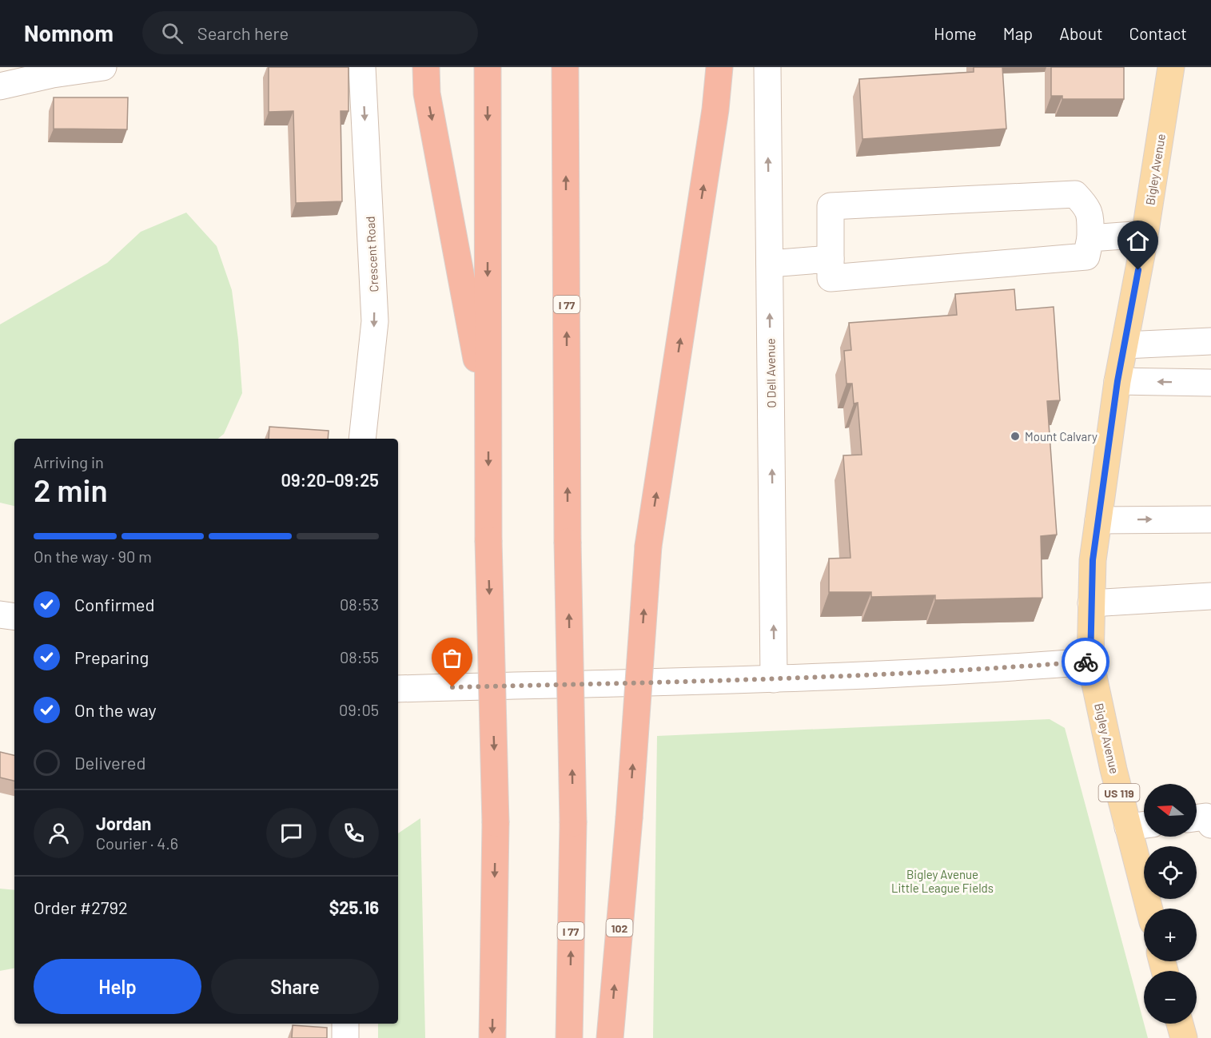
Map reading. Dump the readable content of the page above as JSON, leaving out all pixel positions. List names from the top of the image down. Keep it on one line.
{"streets":{"highway":["I 77","102"],"main road":["Bigley Avenue","US 119"],"street":["Crescent Road","O Dell Avenue"]},"one_way":["Crescent Road","O Dell Avenue"],"parks":["Bigley Avenue Little League Fields"],"places":["Mount Calvary"],"north":"left","page":{"header":"Nomnom","search":"Search here","nav":["Home","Map","About","Contact"],"heading":["2 min","Arriving in","09:20–09:25"],"panel":["Jordan","Courier · 4.6","Order #2792","$25.16"],"bar":"On the way · 90 m","list":[["Confirmed","08:53"],["Preparing","08:55"],["On the way","09:05"],"Delivered"],"map_buttons":["+","−"],"buttons":["Help","Share"]}}
